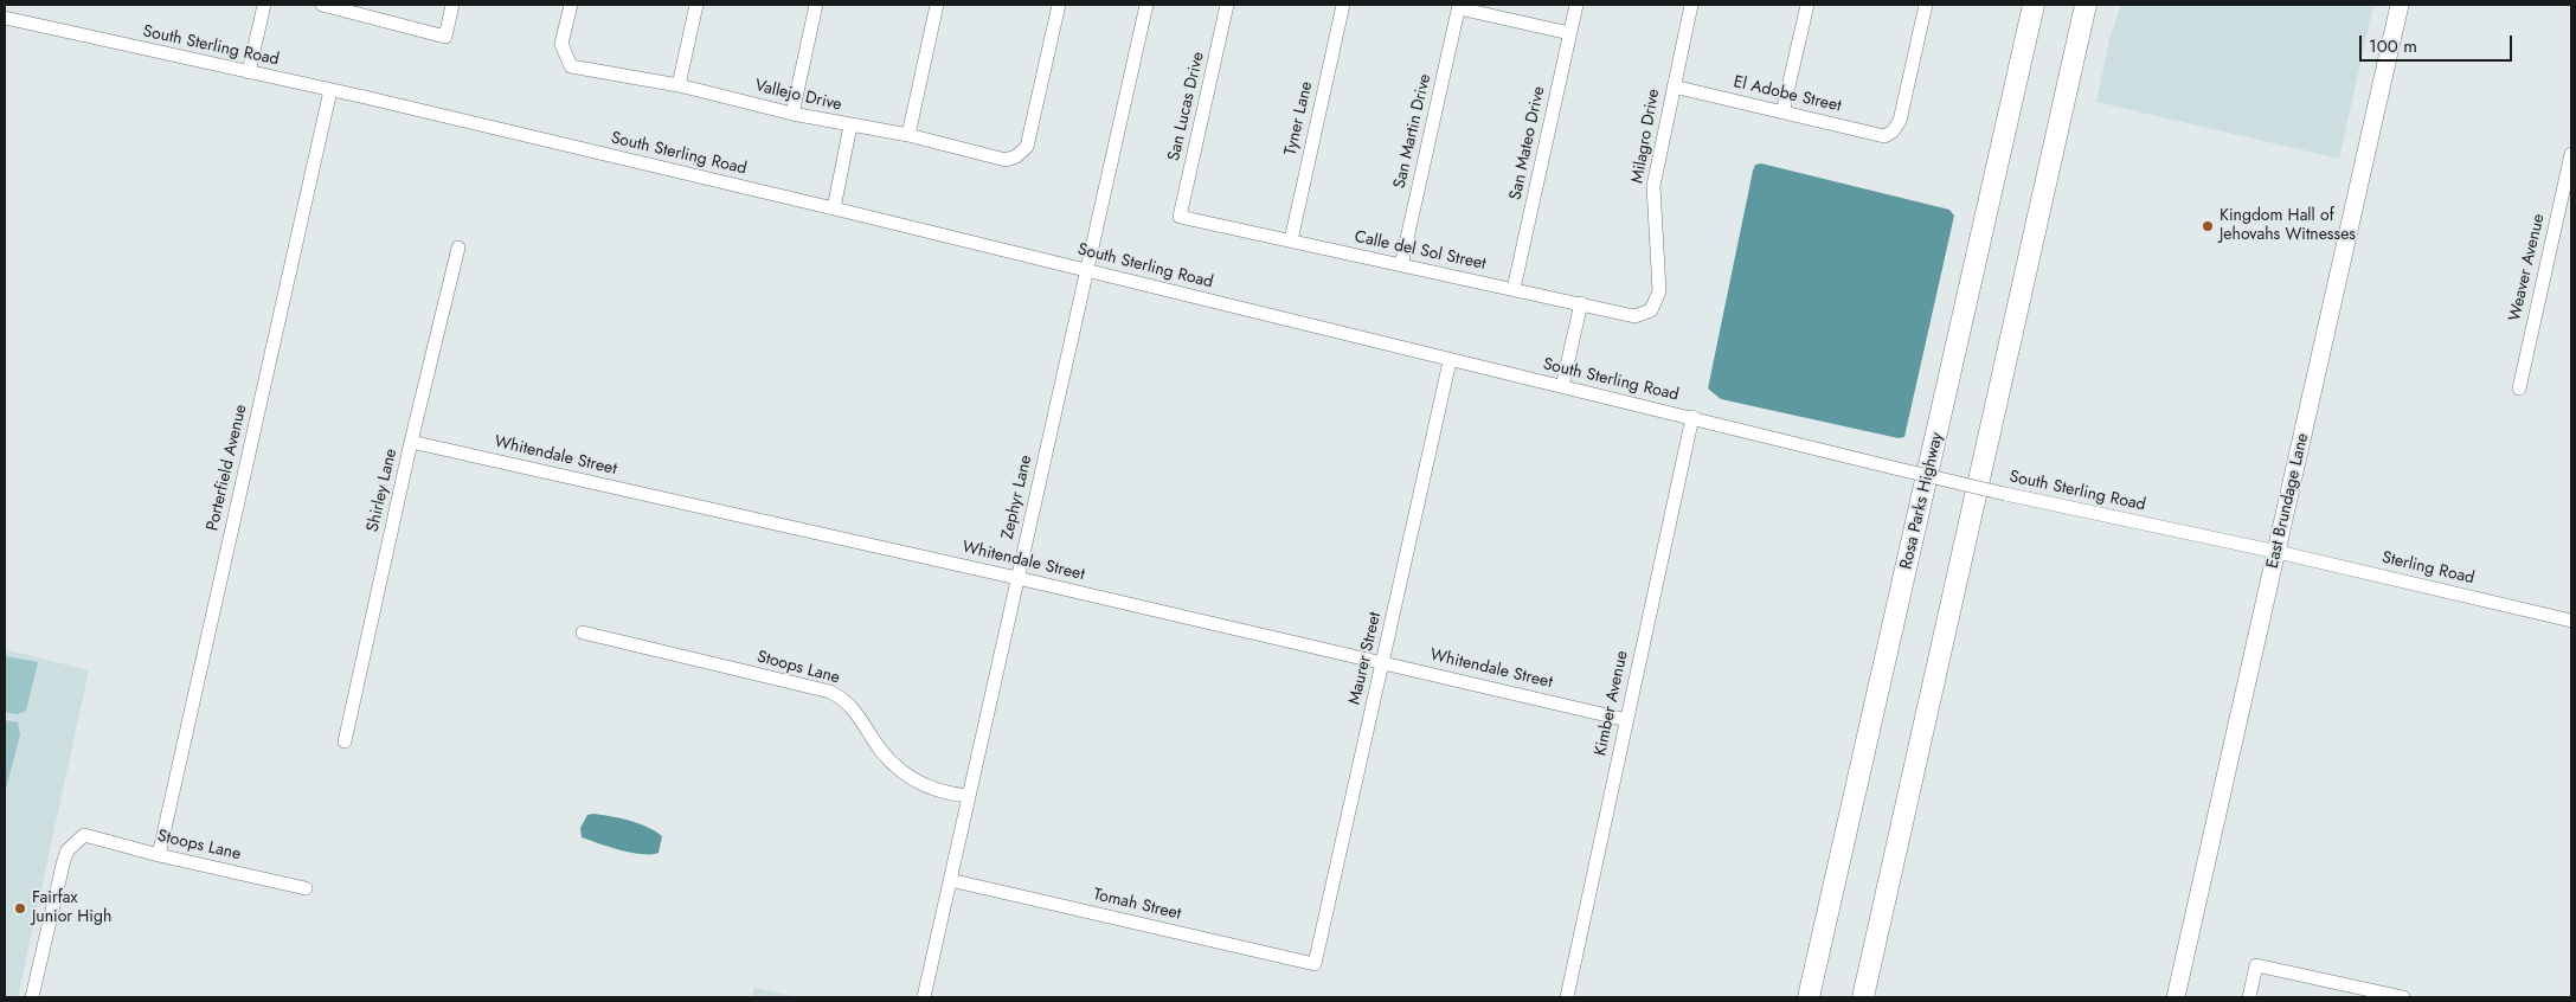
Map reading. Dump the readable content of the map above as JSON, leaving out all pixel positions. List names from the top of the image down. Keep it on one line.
{"streets":{"highway":["Rosa Parks Highway"],"main road":["East Brundage Lane"],"street":["South Sterling Road","El Adobe Street","Vallejo Drive","San Lucas Drive","Tyner Lane","San Martin Drive","Milagro Drive","San Mateo Drive","Calle del Sol Street","Weaver Avenue","Whitendale Street","Porterfield Avenue","Shirley Lane","Zephyr Lane","Sterling Road","Maurer Street","Stoops Lane","Kimber Avenue","Tomah Street"]},"crossings":[["South Sterling Road","Porterfield Avenue"],["South Sterling Road","Zephyr Lane"],["South Sterling Road","East Brundage Lane"],["South Sterling Road","Sterling Road"],["South Sterling Road","Maurer Street"],["South Sterling Road","Kimber Avenue"],["El Adobe Street","Milagro Drive"],["San Lucas Drive","Calle del Sol Street"],["Tyner Lane","Calle del Sol Street"],["San Martin Drive","Calle del Sol Street"],["Milagro Drive","Calle del Sol Street"],["San Mateo Drive","Calle del Sol Street"],["Whitendale Street","Shirley Lane"],["Whitendale Street","Zephyr Lane"],["Whitendale Street","Maurer Street"],["Whitendale Street","Kimber Avenue"],["Porterfield Avenue","Stoops Lane"],["Zephyr Lane","Stoops Lane"],["Zephyr Lane","Tomah Street"],["East Brundage Lane","Sterling Road"],["Maurer Street","Tomah Street"]],"places":["Kingdom Hall of Jehovahs Witnesses","Fairfax Junior High"],"scale_bar":"100 m"}
